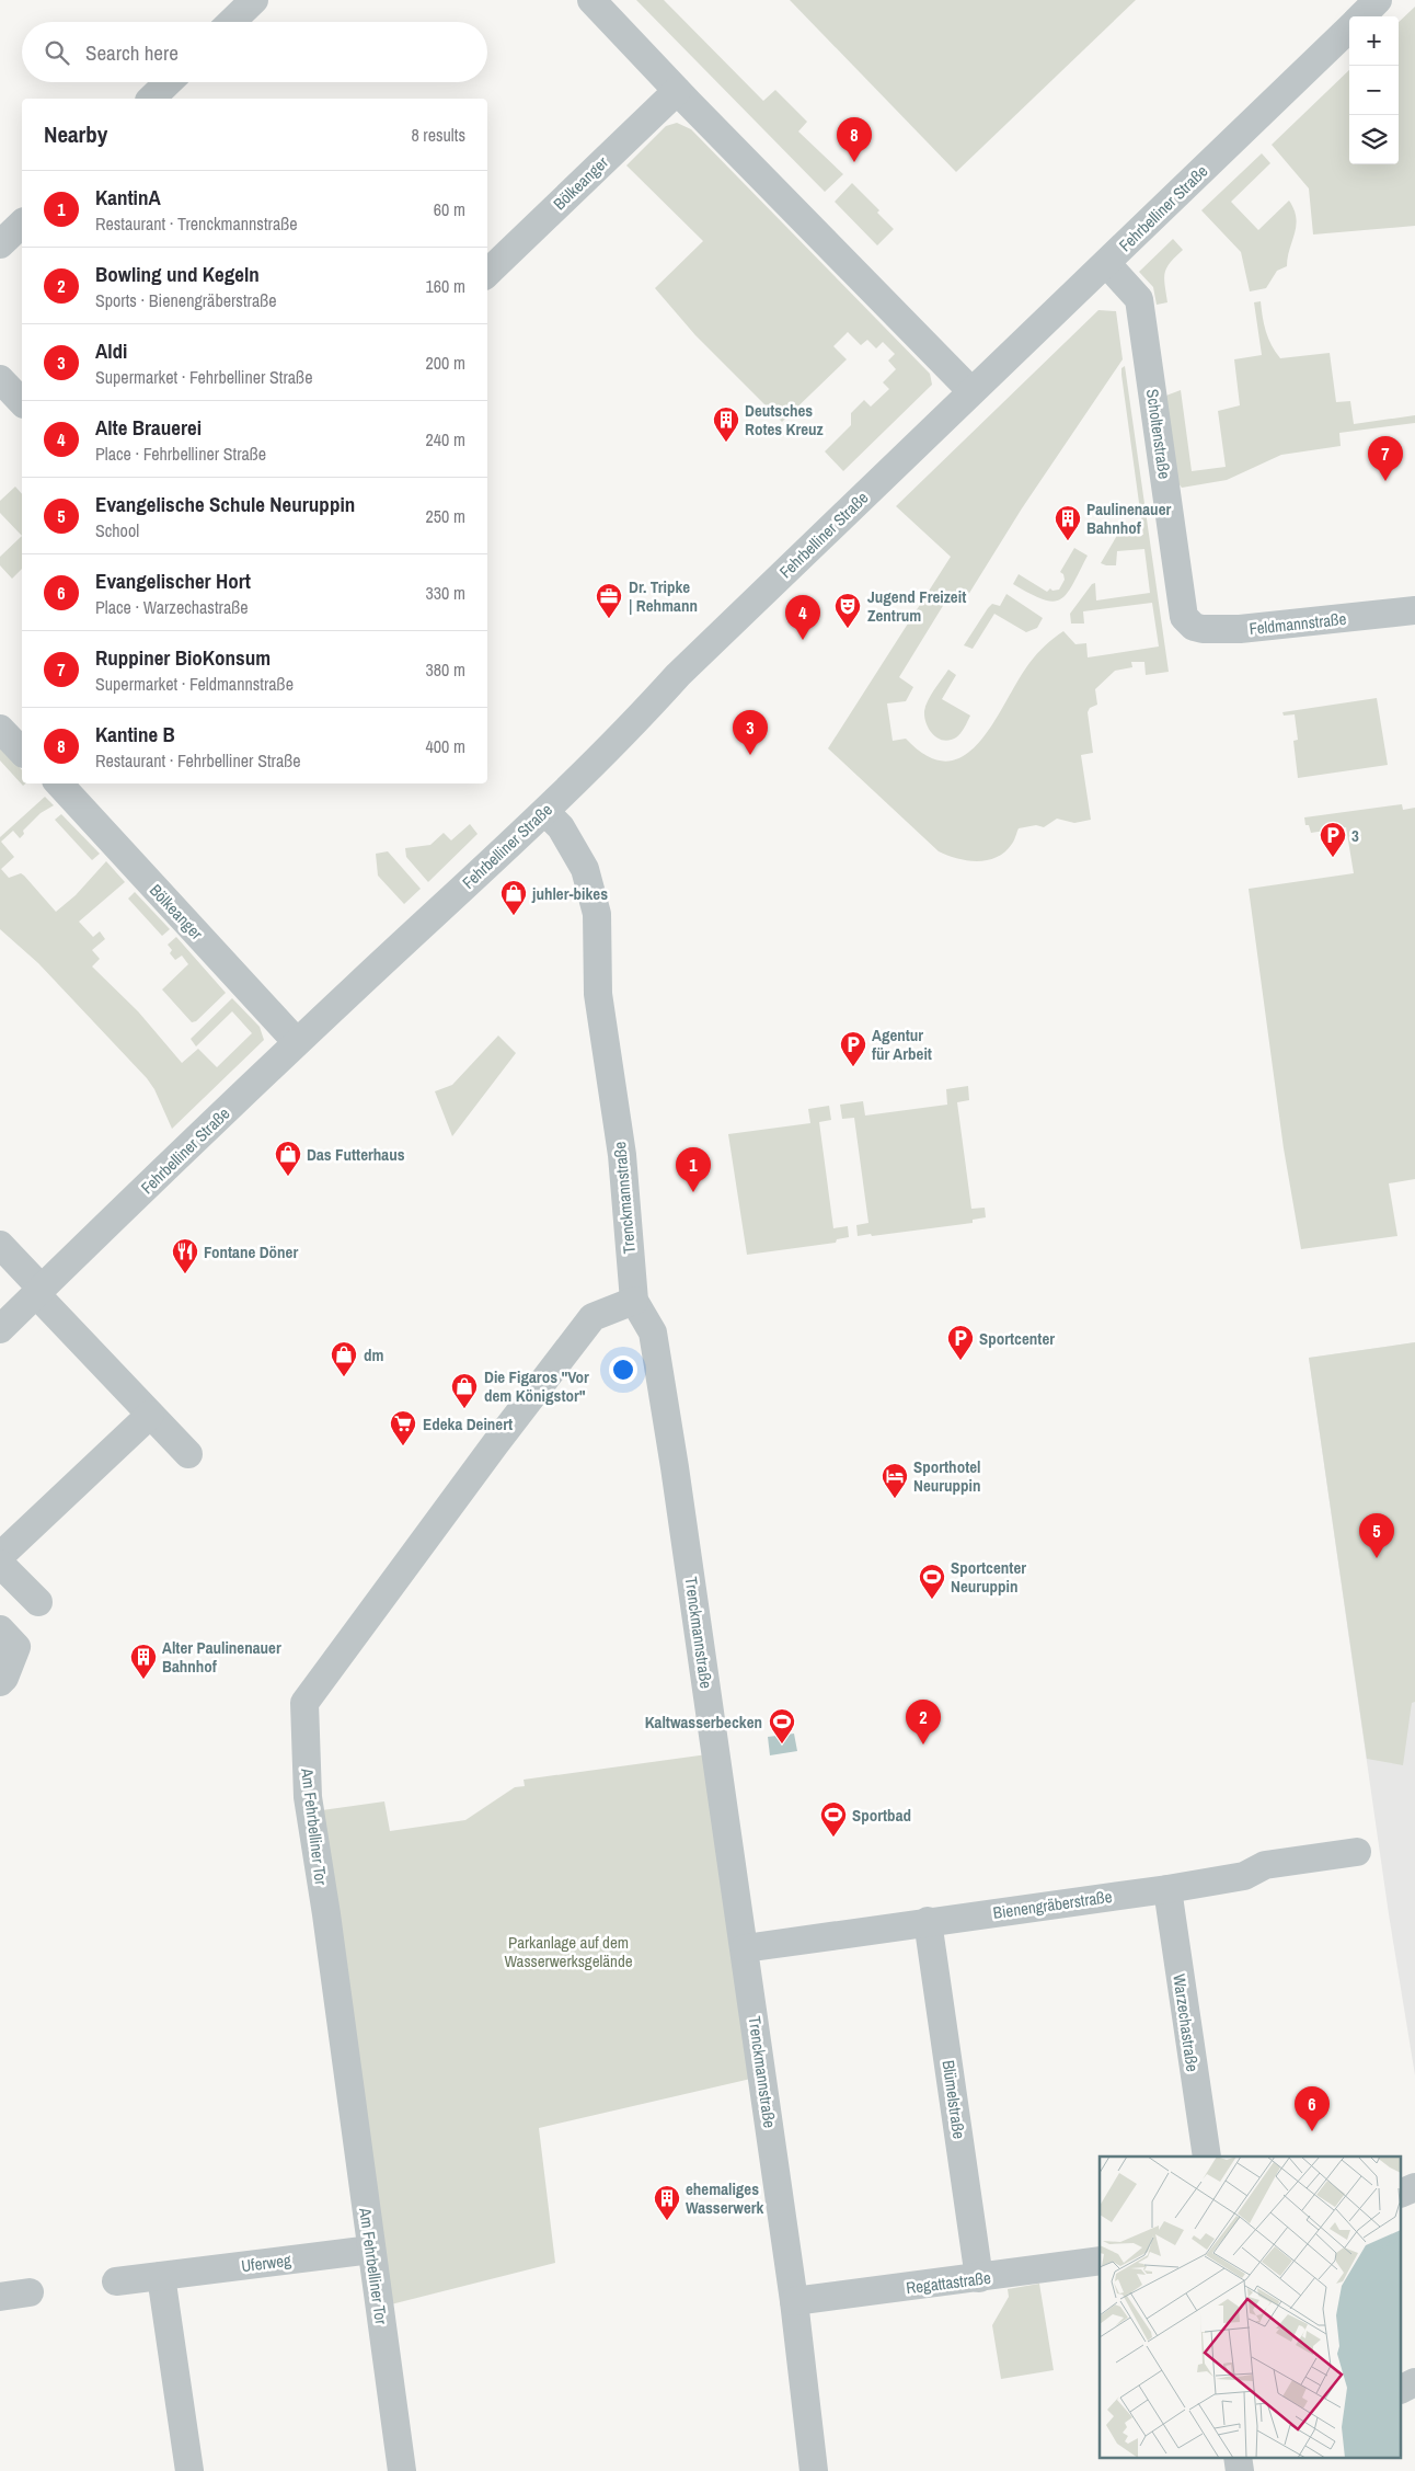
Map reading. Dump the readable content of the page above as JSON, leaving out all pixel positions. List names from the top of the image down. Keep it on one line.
{"streets":{"street":["Bölkeanger","Fehrbelliner Straße","Scholtenstraße","Feldmannstraße","Trenckmannstraße","Am Fehrbelliner Tor","Bienengräberstraße","Warzechastraße","Blümelstraße","Uferweg","Regattastraße"]},"crossings":[["Bölkeanger","Fehrbelliner Straße"],["Fehrbelliner Straße","Scholtenstraße"],["Fehrbelliner Straße","Trenckmannstraße"],["Scholtenstraße","Feldmannstraße"],["Trenckmannstraße","Am Fehrbelliner Tor"],["Trenckmannstraße","Bienengräberstraße"],["Trenckmannstraße","Regattastraße"],["Am Fehrbelliner Tor","Uferweg"],["Bienengräberstraße","Warzechastraße"],["Bienengräberstraße","Blümelstraße"],["Blümelstraße","Regattastraße"]],"parks":["Parkanlage auf dem Wasserwerksgelände"],"places":{"building":["Deutsches Rotes Kreuz","Paulinenauer Bahnhof","Alter Paulinenauer Bahnhof","ehemaliges Wasserwerk"],"office":["Dr. Tripke | Rehmann"],"theatre":["Jugend Freizeit Zentrum"],"parking":["3","Agentur für Arbeit","Sportcenter"],"shop":["juhler-bikes","Das Futterhaus","dm","Die Figaros \"Vor dem Königstor\""],"restaurant":["Fontane Döner"],"supermarket":["Edeka Deinert"],"hotel":["Sporthotel Neuruppin"],"sports":["Sportcenter Neuruppin","Kaltwasserbecken","Sportbad"]},"page":{"map_buttons":["+","−"],"search":"Search here","heading":["Nearby","8 results"],"pins":["8","7","4","3","1","5","2","6"],"list":[{"mark":"1","name":"KantinA","note":"Restaurant · Trenckmannstraße","value":"60 m"},{"mark":"2","name":"Bowling und Kegeln","note":"Sports · Bienengräberstraße","value":"160 m"},{"mark":"3","name":"Aldi","note":"Supermarket · Fehrbelliner Straße","value":"200 m"},{"mark":"4","name":"Alte Brauerei","note":"Place · Fehrbelliner Straße","value":"240 m"},{"mark":"5","name":"Evangelische Schule Neuruppin","note":"School","value":"250 m"},{"mark":"6","name":"Evangelischer Hort","note":"Place · Warzechastraße","value":"330 m"},{"mark":"7","name":"Ruppiner BioKonsum","note":"Supermarket · Feldmannstraße","value":"380 m"},{"mark":"8","name":"Kantine B","note":"Restaurant · Fehrbelliner Straße","value":"400 m"}]}}
